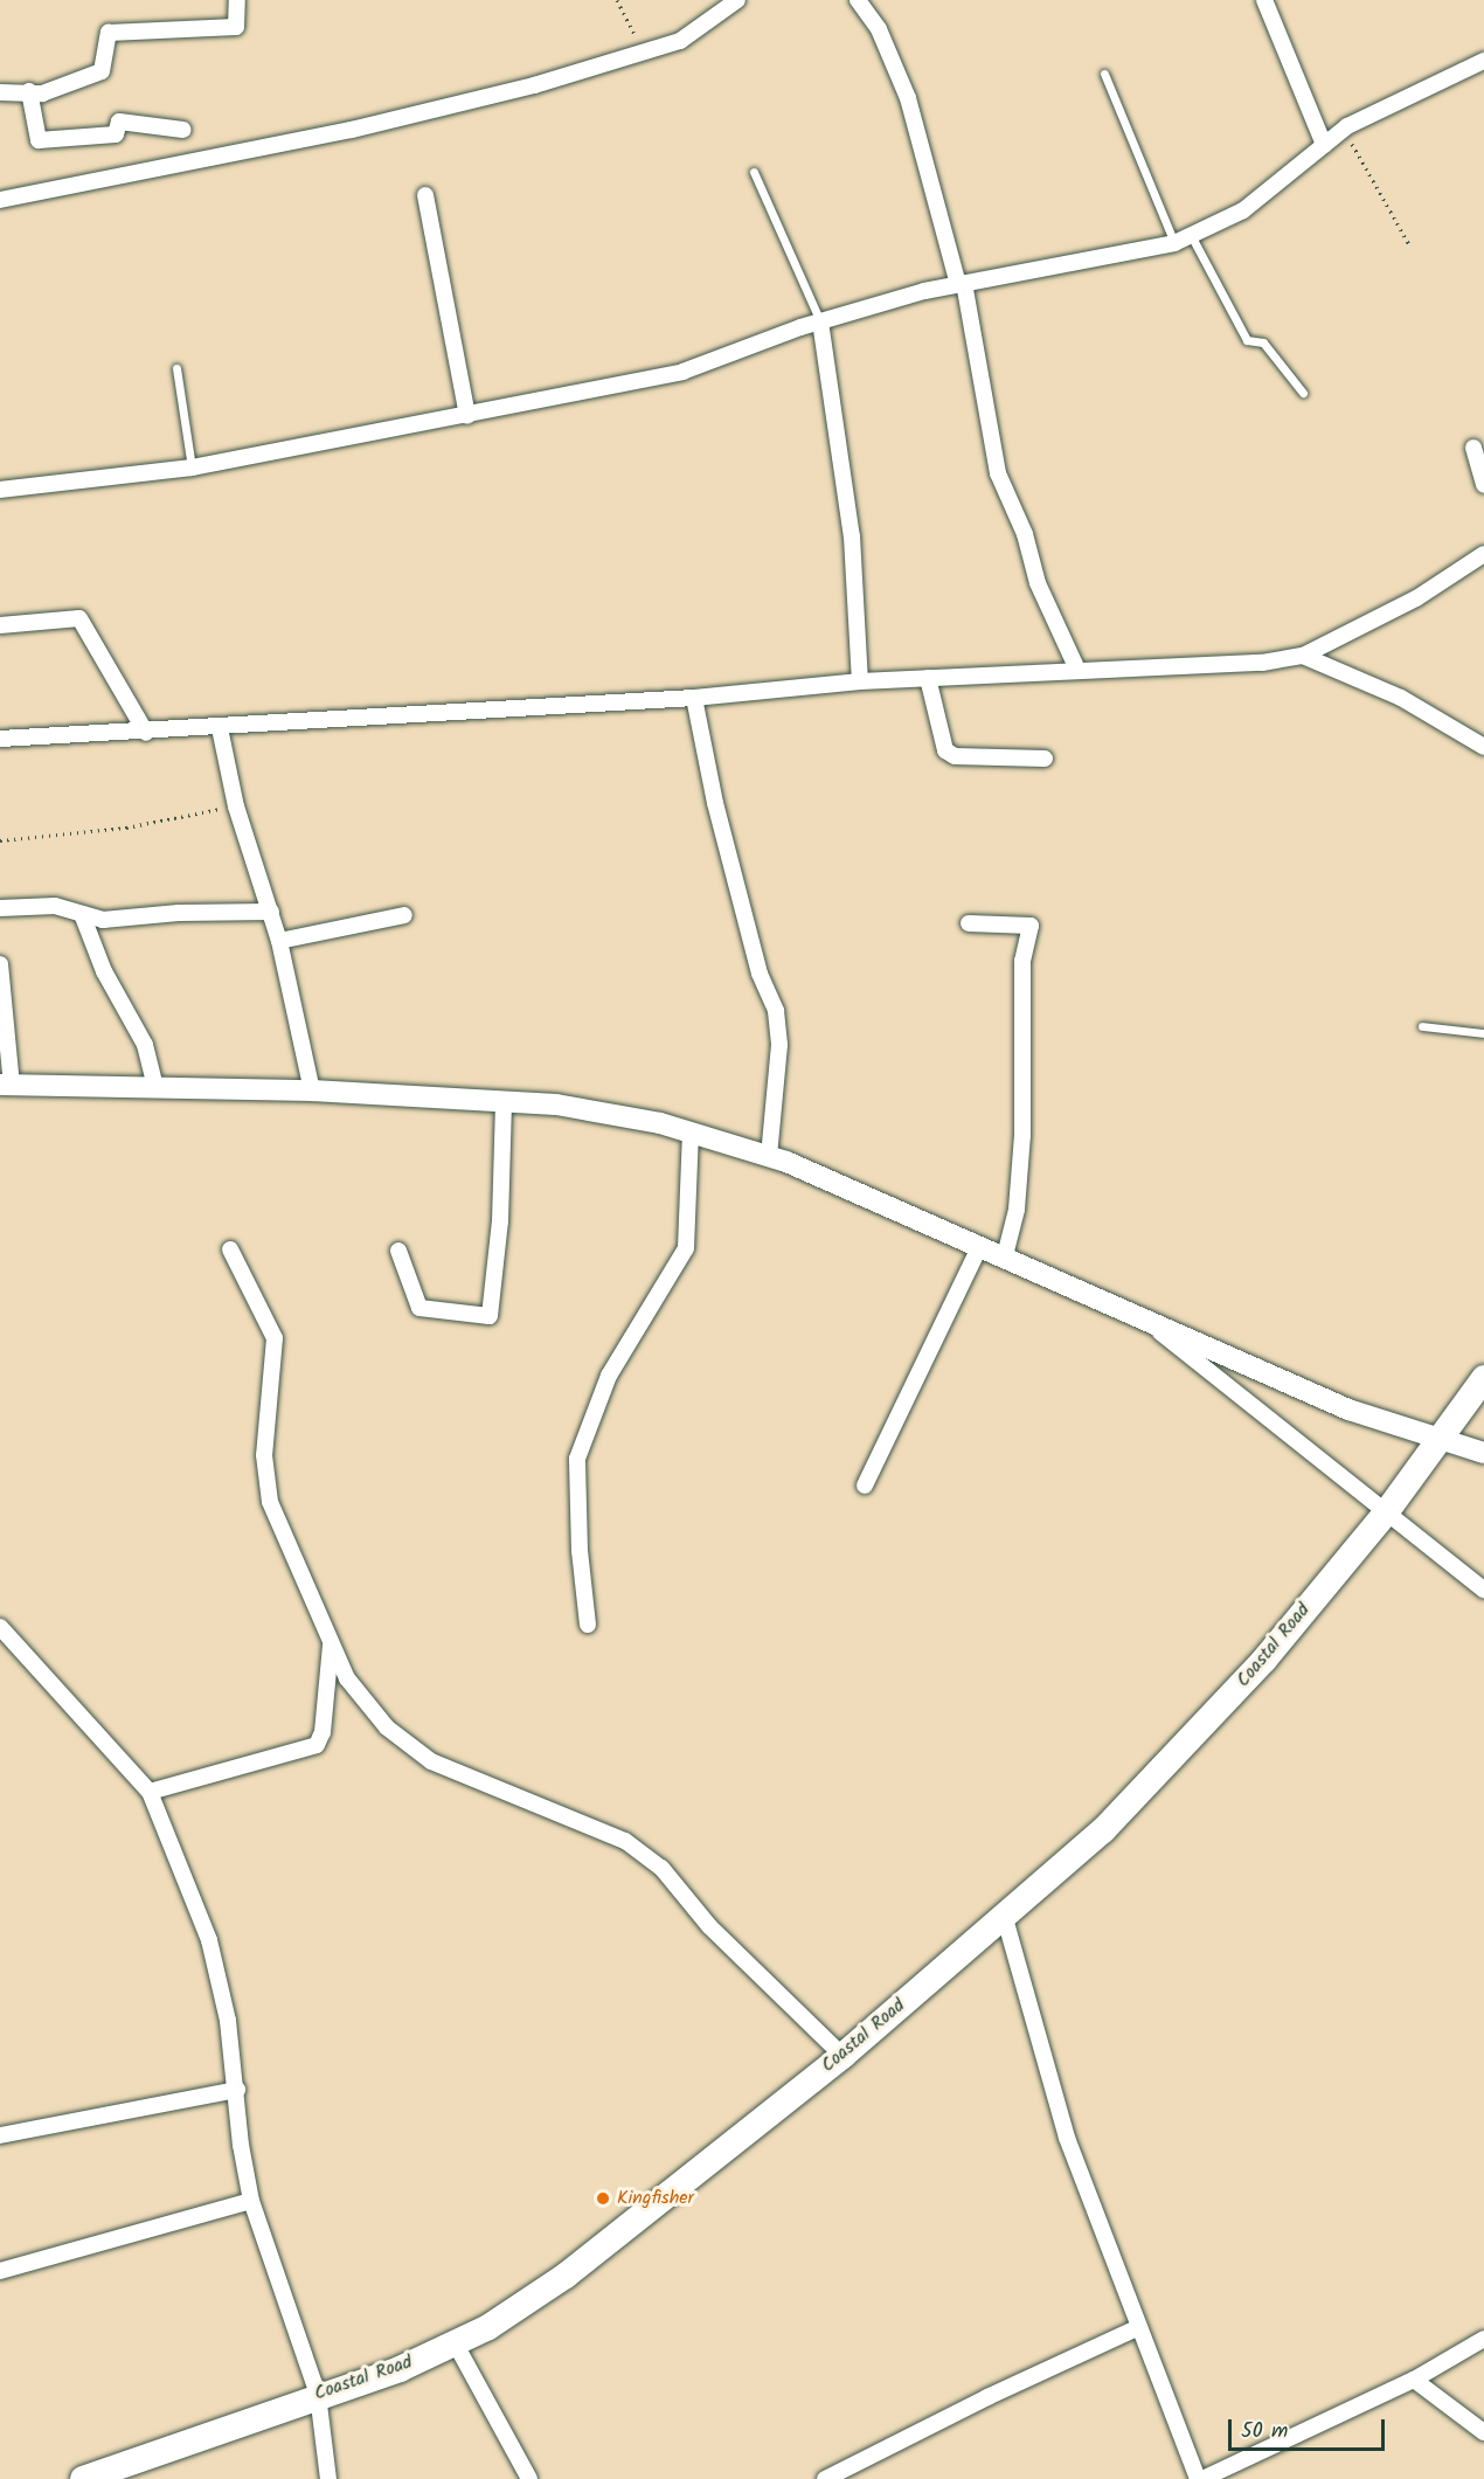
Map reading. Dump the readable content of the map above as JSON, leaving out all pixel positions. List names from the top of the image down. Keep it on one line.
{"streets":{"main road":["Coastal Road"]},"places":["Kingfisher"],"scale_bar":"50 m"}
